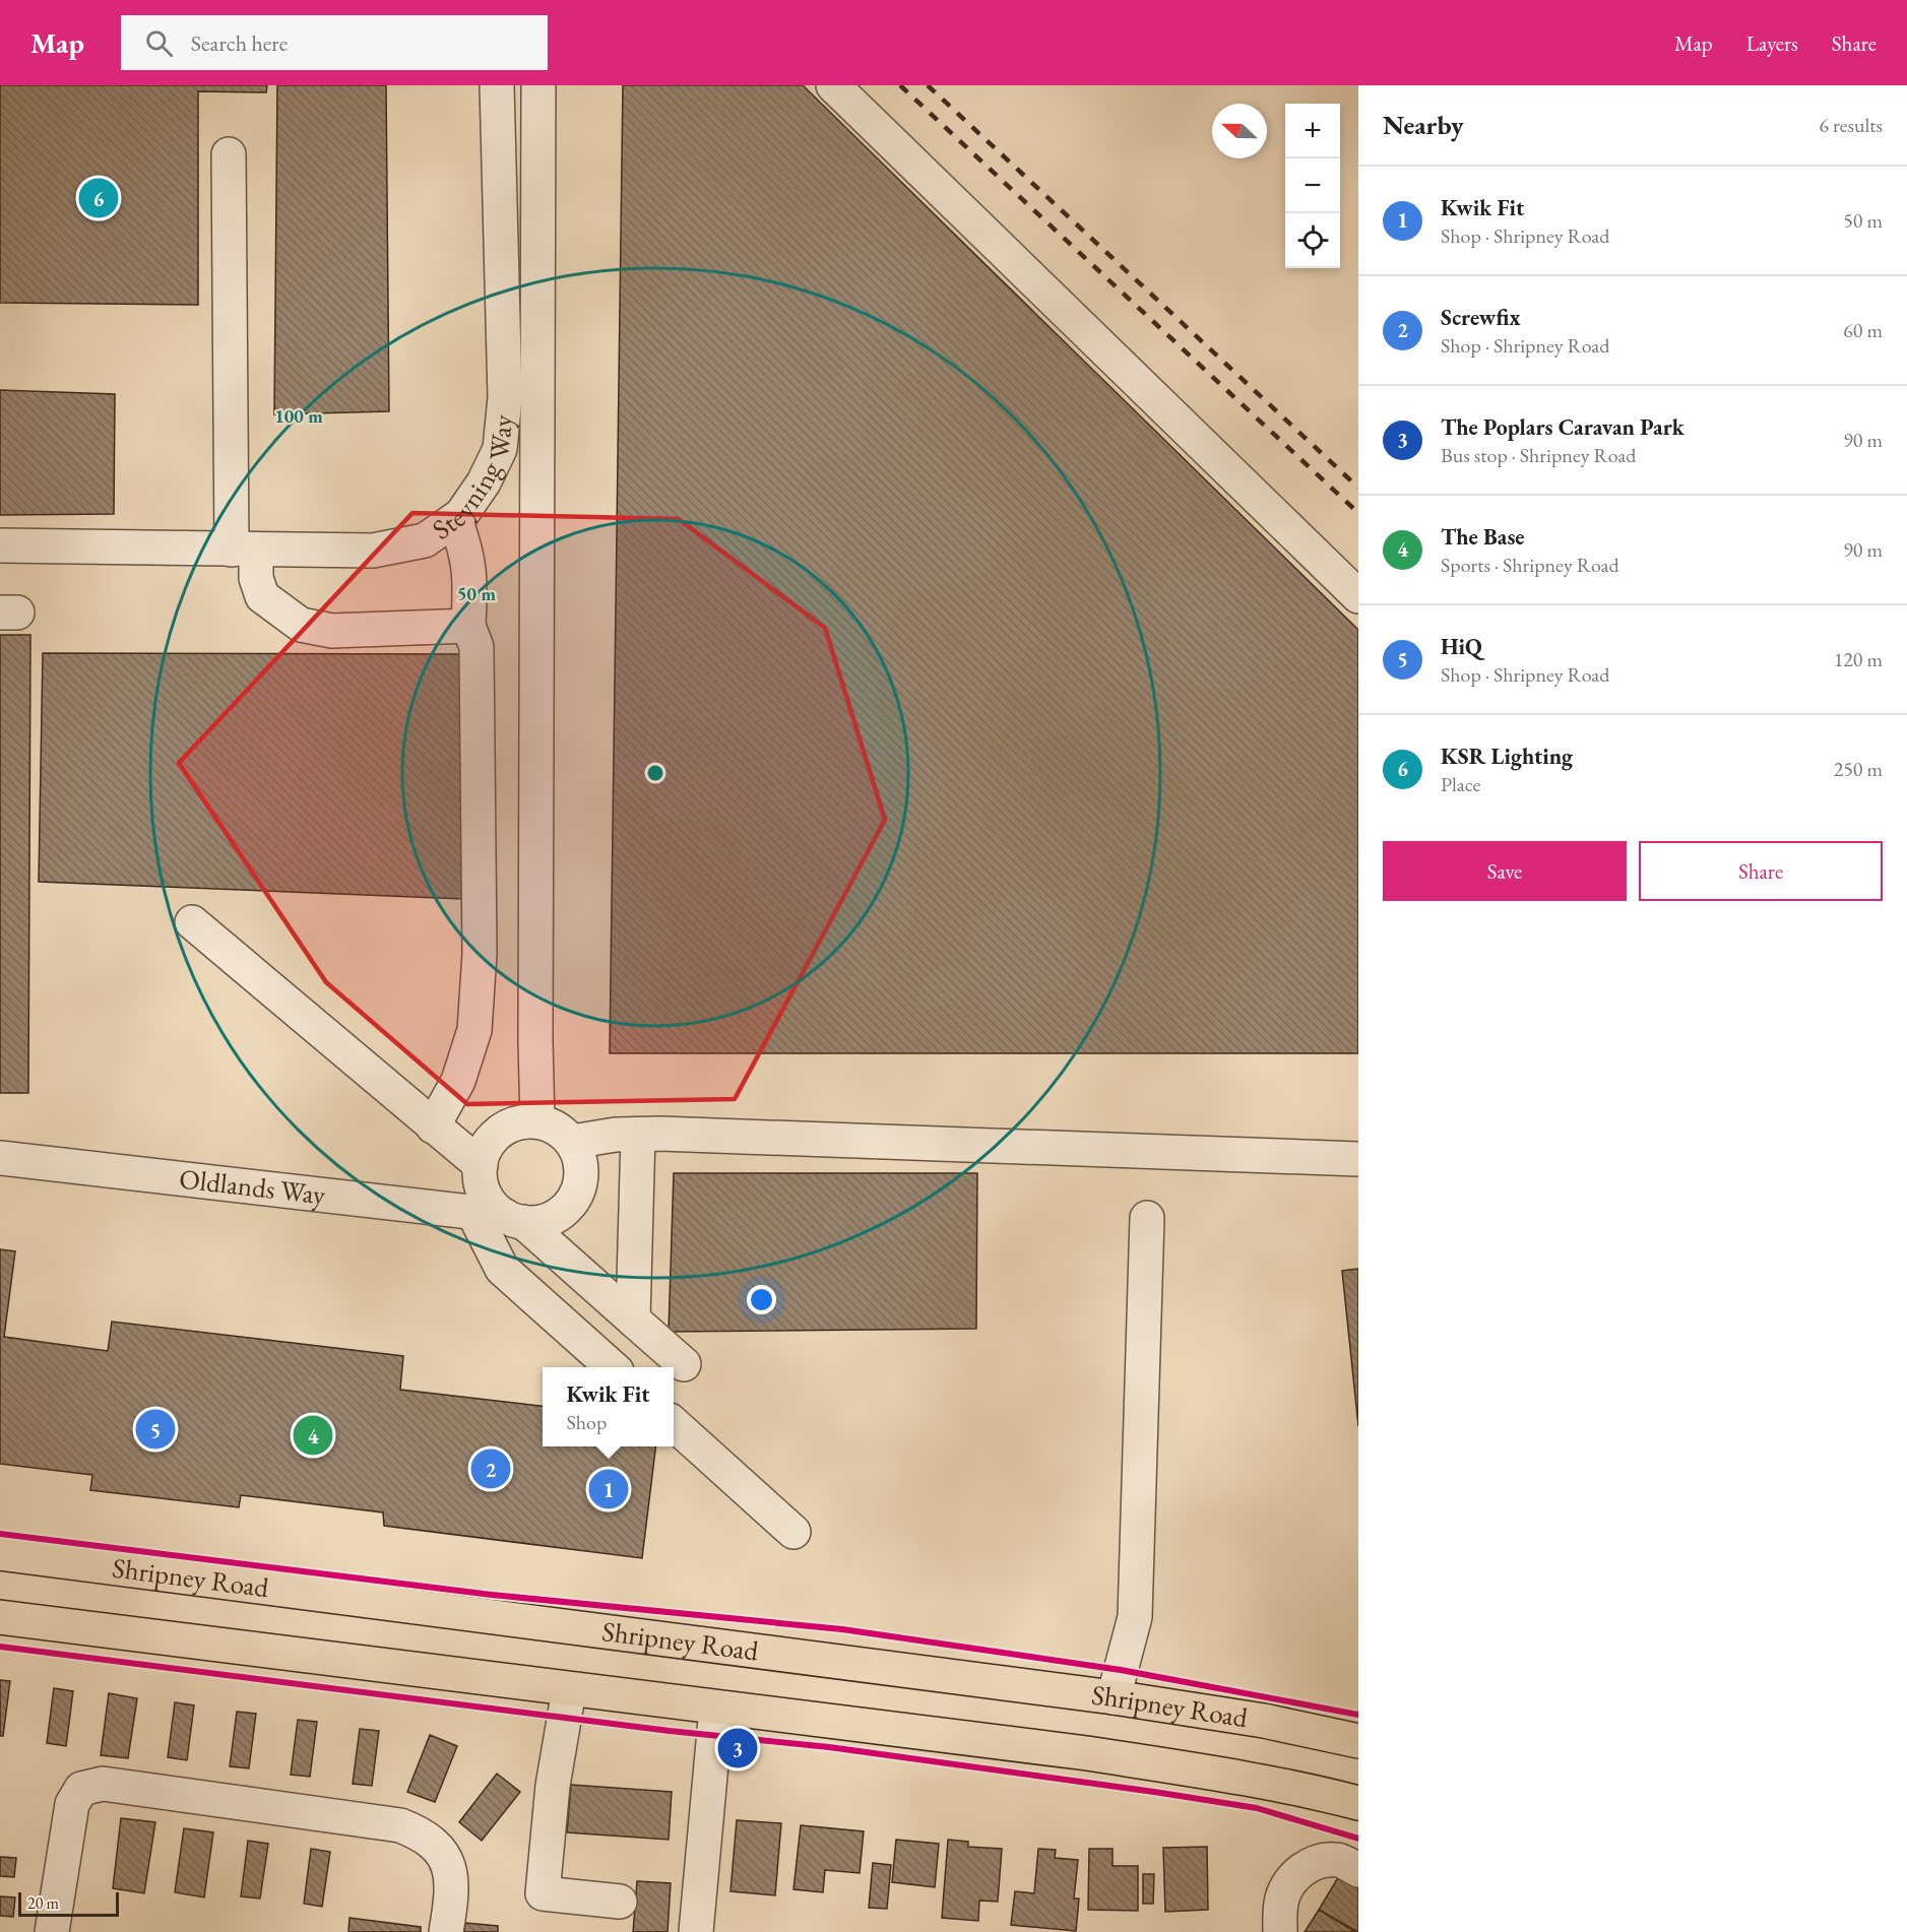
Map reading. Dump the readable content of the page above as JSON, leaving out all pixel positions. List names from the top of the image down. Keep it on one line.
{"streets":{"main road":["Shripney Road"],"lane":["Steyning Way","Oldlands Way"]},"scale_bar":"20 m","north":"left","page":{"header":"Map","search":"Search here","nav":["Map","Layers","Share"],"heading":["Nearby","6 results"],"map_buttons":["+","−"],"list":[{"mark":"1","name":"Kwik Fit","note":"Shop · Shripney Road","value":"50 m"},{"mark":"2","name":"Screwfix","note":"Shop · Shripney Road","value":"60 m"},{"mark":"3","name":"The Poplars Caravan Park","note":"Bus stop · Shripney Road","value":"90 m"},{"mark":"4","name":"The Base","note":"Sports · Shripney Road","value":"90 m"},{"mark":"5","name":"HiQ","note":"Shop · Shripney Road","value":"120 m"},{"mark":"6","name":"KSR Lighting","note":"Place","value":"250 m"}],"pins":["6","5","4","2","1","3"],"buttons":["Save","Share"],"popup":["Kwik Fit","Shop"],"scale":"20 m"},"rings":["100 m","50 m"]}
